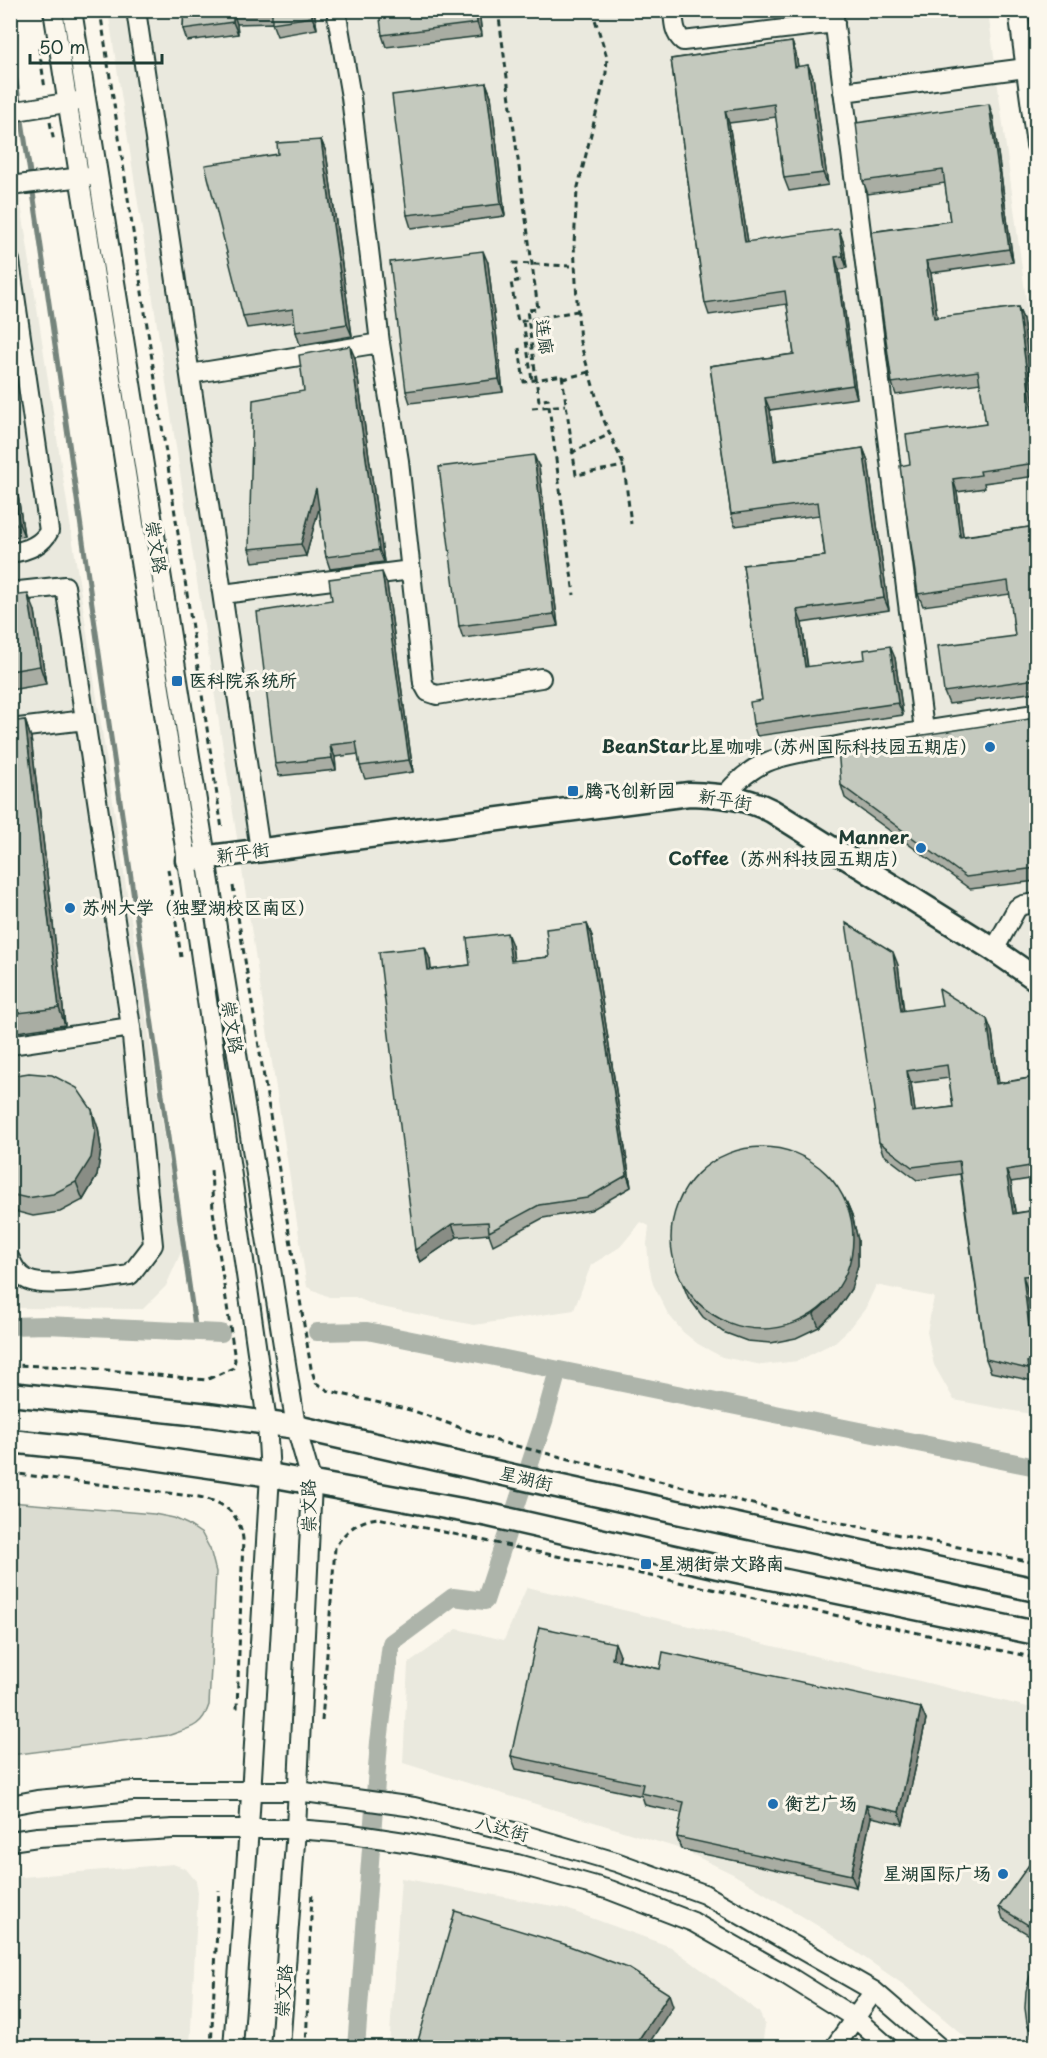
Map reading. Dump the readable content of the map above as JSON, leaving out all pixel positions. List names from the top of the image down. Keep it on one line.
{"streets":{"main road":["新平街","星湖街"],"street":["崇文路","八达街"],"path":["连廊"]},"crossings":[["崇文路","新平街"],["崇文路","星湖街"],["崇文路","八达街"]],"places":{"transit":["医科院系统所","腾飞创新园","星湖街崇文路南"],"other":["BeanStar比星咖啡（苏州国际科技园五期店）","Manner Coffee（苏州科技园五期店）","苏州大学（独墅湖校区南区）","衡艺广场","星湖国际广场"]},"scale_bar":"50 m"}
